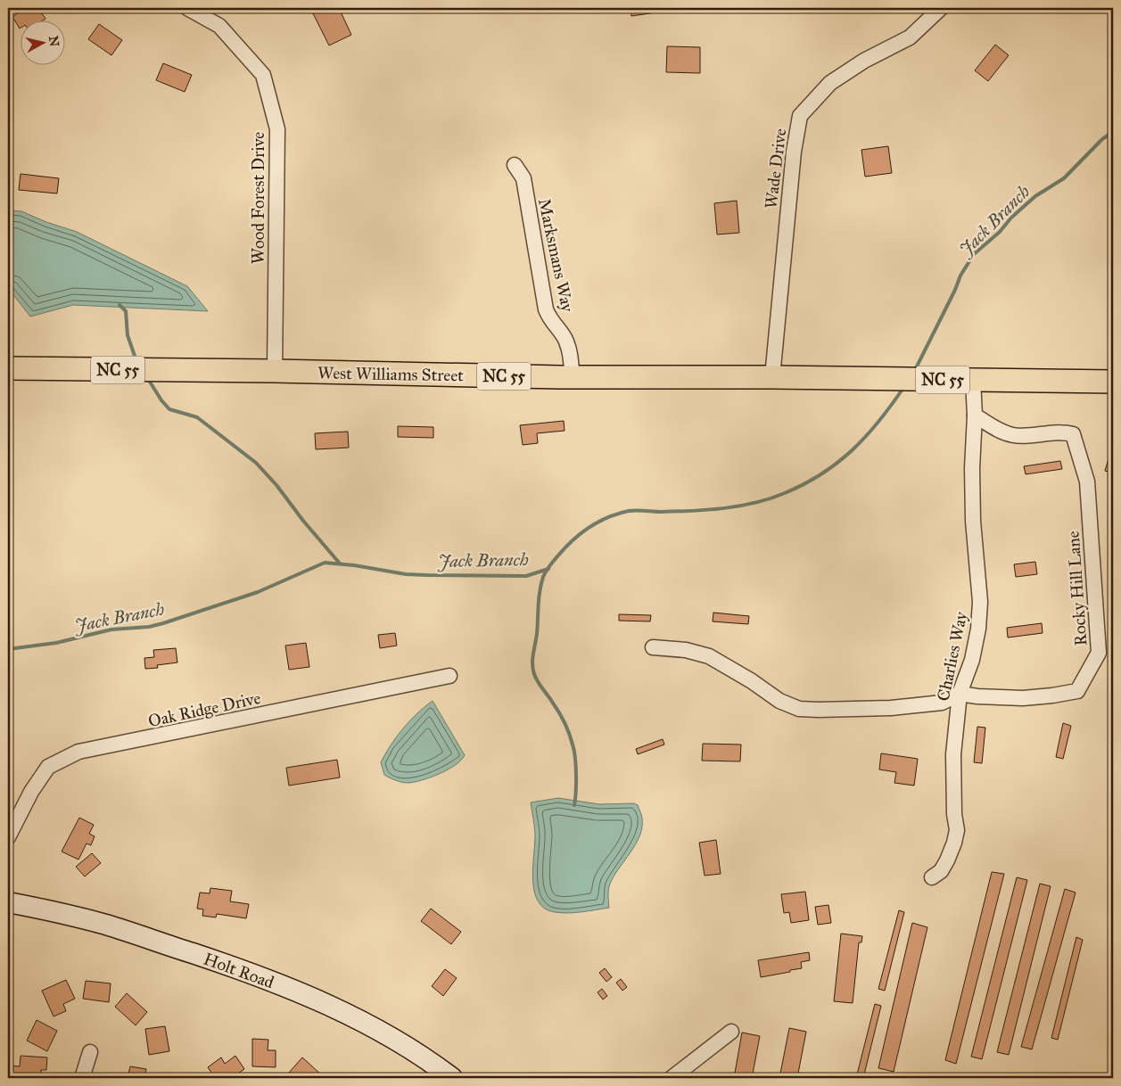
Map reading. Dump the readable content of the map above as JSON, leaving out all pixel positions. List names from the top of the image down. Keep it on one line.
{"streets":{"main road":["NC 55","West Williams Street"],"street":["Wade Drive","Wood Forest Drive","Marksmans Way","Rocky Hill Lane","Charlies Way","Oak Ridge Drive","Holt Road"]},"crossings":[["Wade Drive","NC 55"],["Wade Drive","West Williams Street"],["Wood Forest Drive","West Williams Street"],["Marksmans Way","West Williams Street"],["NC 55","West Williams Street"],["NC 55","Charlies Way"],["Rocky Hill Lane","Charlies Way"]],"water":["Jack Branch"],"north":"right"}
